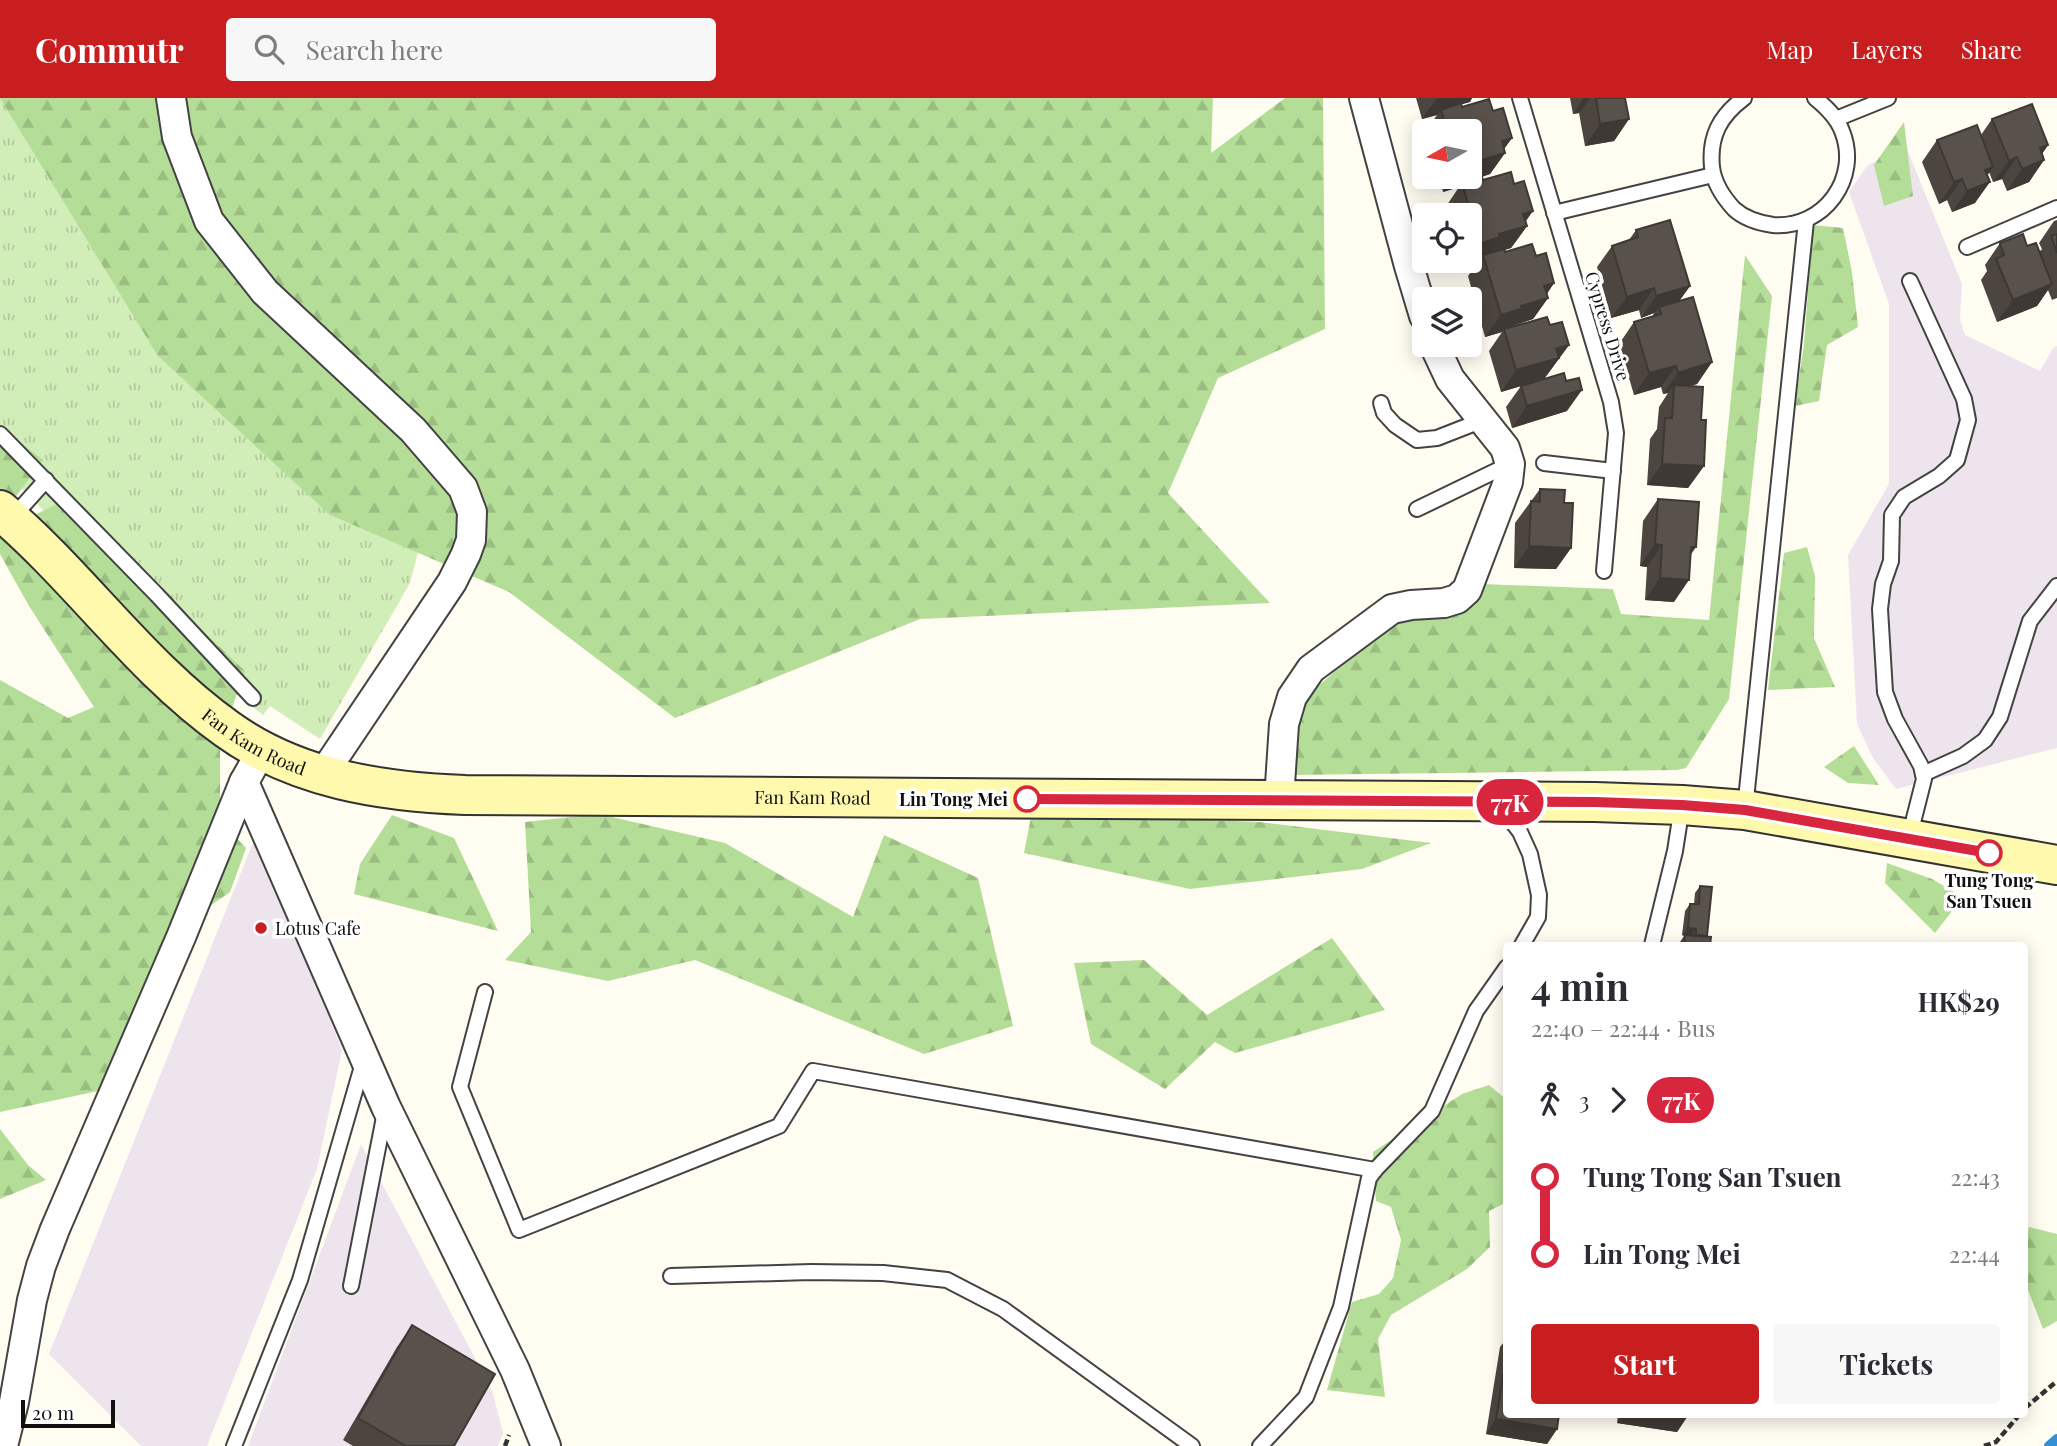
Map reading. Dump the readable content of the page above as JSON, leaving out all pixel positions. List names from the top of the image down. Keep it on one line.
{"streets":{"main road":["Fan Kam Road"],"lane":["Cypress Drive"]},"places":["Lin Tong Mei","Tung Tong San Tsuen","Lotus Cafe"],"lines":["bus line 77K"],"scale_bar":"20 m","north":"left","page":{"header":"Commutr","search":"Search here","nav":["Map","Layers","Share"],"on_map":"77K","heading":["4 min","22:40 – 22:44 · Bus","HK$29"],"legs":["3","77K"],"list":[{"name":"Tung Tong San Tsuen","value":"22:43"},{"name":"Lin Tong Mei","value":"22:44"}],"buttons":["Start","Tickets"],"scale":"20 m"}}
